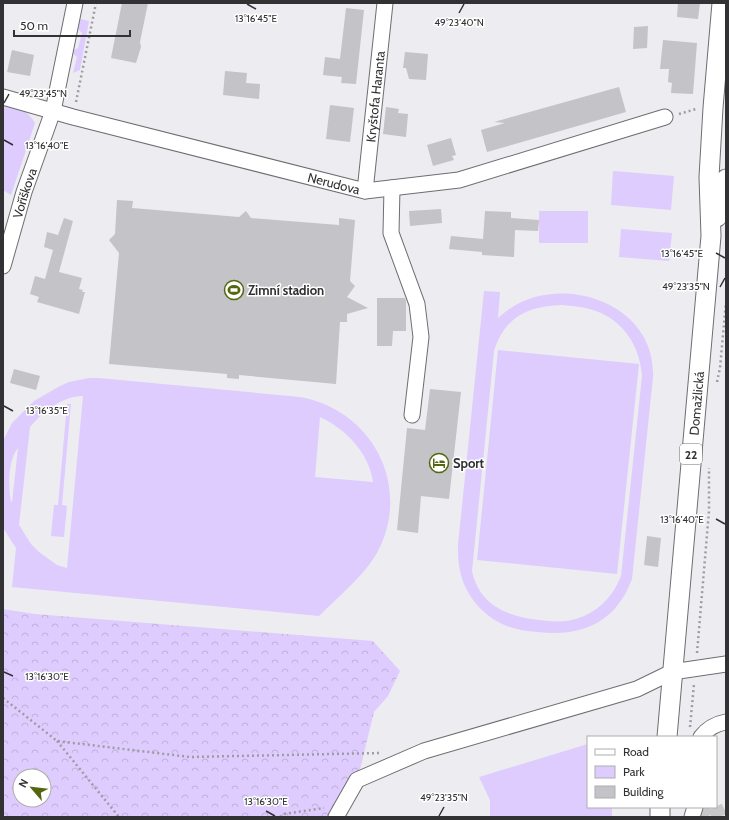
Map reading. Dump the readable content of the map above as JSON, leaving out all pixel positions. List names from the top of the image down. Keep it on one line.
{"streets":{"main road":["Domažlická","22"],"street":["Kryštofa Haranta","Nerudova","Voříškova"]},"crossings":[["Kryštofa Haranta","Nerudova"],["Nerudova","Voříškova"]],"places":{"sports":["Zimní stadion"],"hotel":["Sport"]},"legend":["Road","Park","Building"],"scale_bar":"50 m","north":"top left","coordinates":["13°16'45\"E","49°23'40\"N","49°23'45\"N","13°16'40\"E","49°23'35\"N","13°16'35\"E","13°16'30\"E"]}
